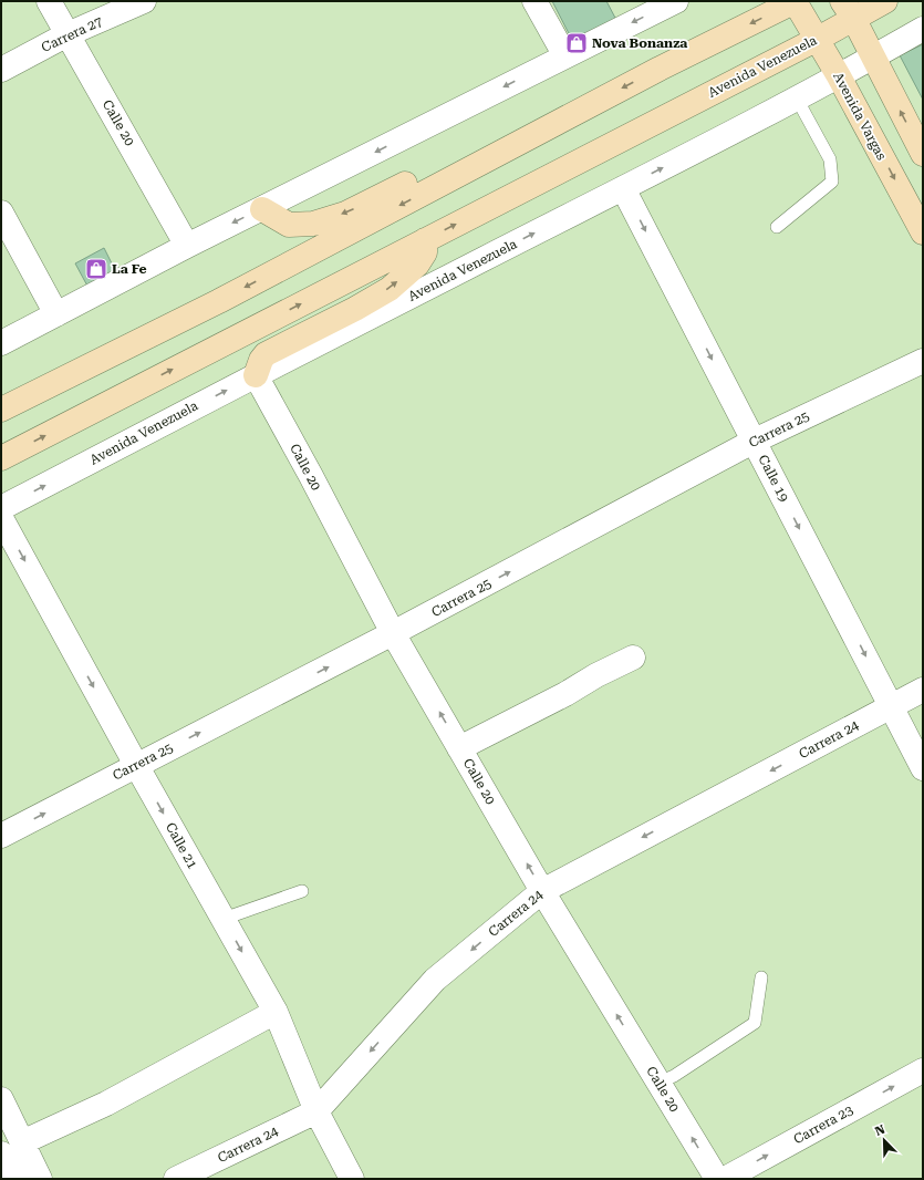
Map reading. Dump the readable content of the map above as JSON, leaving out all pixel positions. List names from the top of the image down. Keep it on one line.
{"streets":{"street":["Carrera 27","Avenida Venezuela","Avenida Vargas","Calle 20","Carrera 25","Calle 19","Carrera 24","Calle 21","Carrera 23"]},"crossings":[["Carrera 27","Calle 20"],["Avenida Venezuela","Avenida Vargas"],["Avenida Venezuela","Calle 20"],["Avenida Venezuela","Calle 19"],["Calle 20","Carrera 25"],["Calle 20","Carrera 24"],["Carrera 25","Calle 19"],["Carrera 25","Calle 21"],["Calle 19","Carrera 24"],["Carrera 24","Calle 21"]],"one_way":["Calle 20","Carrera 25","Calle 19","Calle 21","Carrera 23"],"places":{"shop":["Nova Bonanza","La Fe"]},"north":"top left"}
